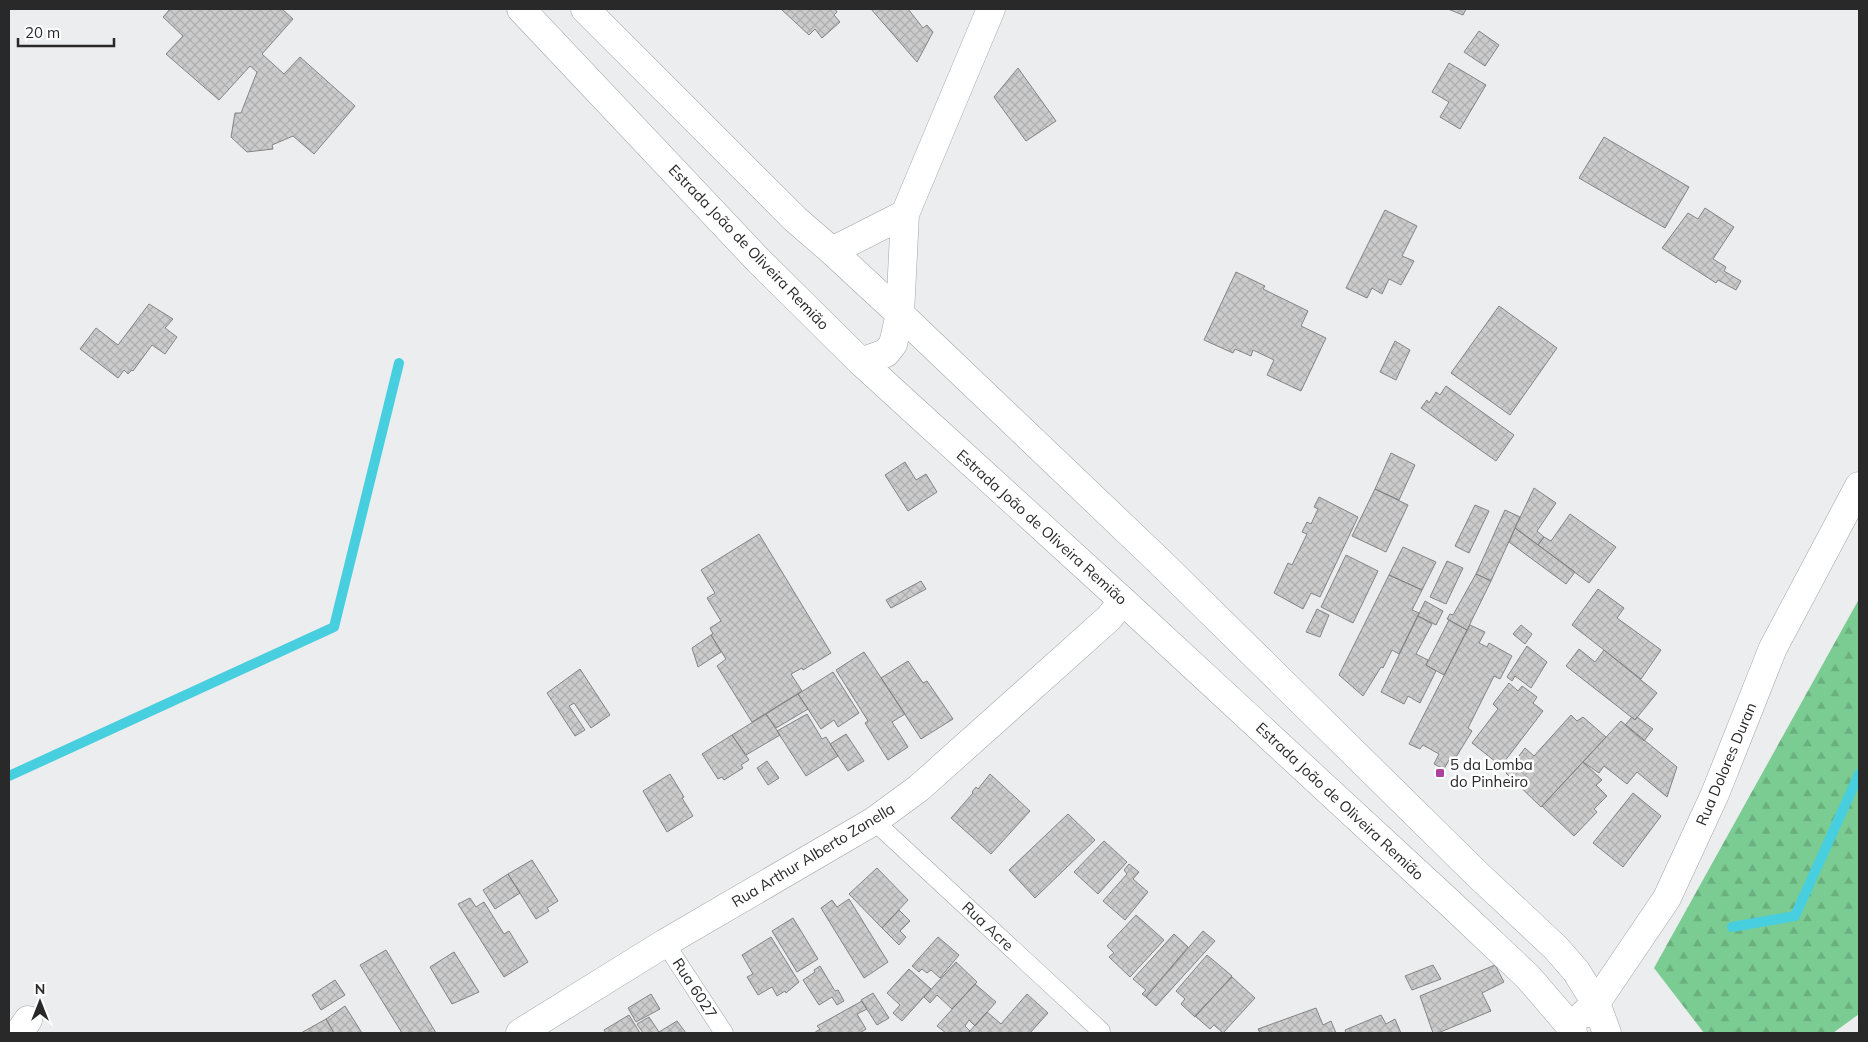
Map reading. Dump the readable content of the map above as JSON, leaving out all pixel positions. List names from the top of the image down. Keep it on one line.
{"streets":{"main road":["Estrada João de Oliveira Remião","Rua Dolores Duran","Rua Arthur Alberto Zanella"],"lane":["Rua Acre","Rua 6027"]},"crossings":[["Estrada João de Oliveira Remião","Rua Dolores Duran"],["Estrada João de Oliveira Remião","Rua Arthur Alberto Zanella"],["Rua Arthur Alberto Zanella","Rua Acre"],["Rua Arthur Alberto Zanella","Rua 6027"]],"places":{"transit":["5 da Lomba do Pinheiro"]},"scale_bar":"20 m","north":"top"}
